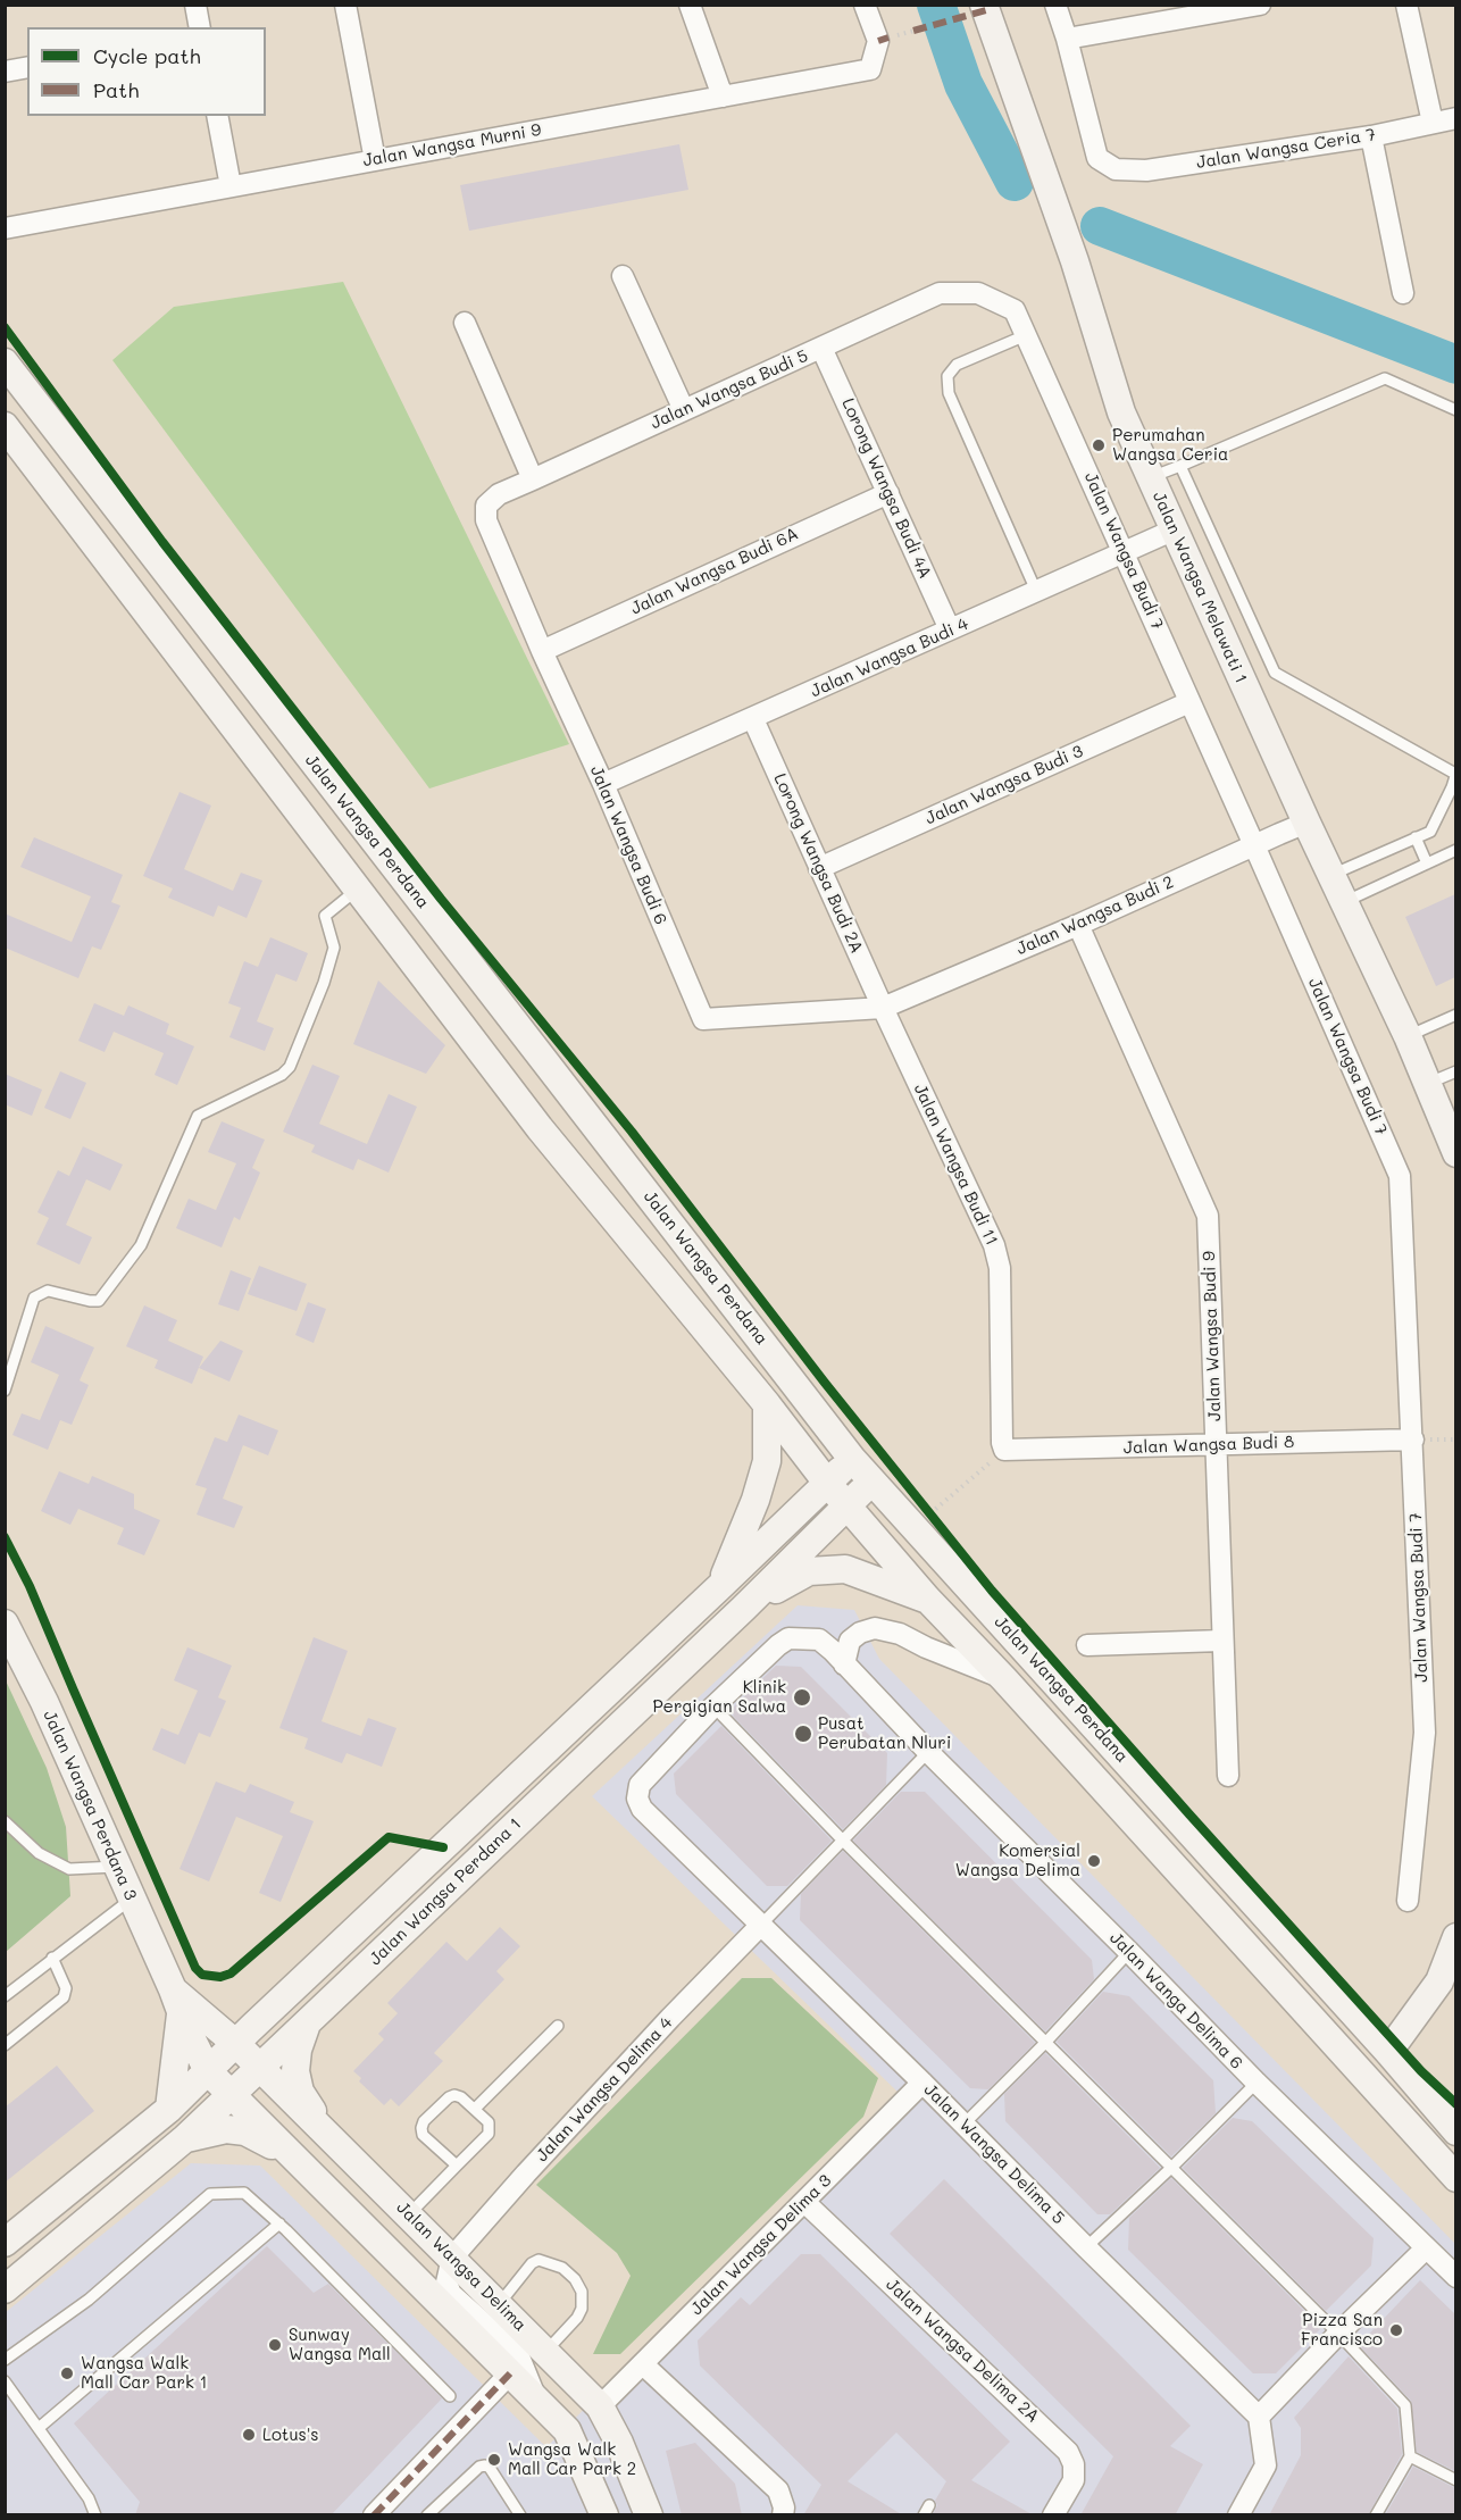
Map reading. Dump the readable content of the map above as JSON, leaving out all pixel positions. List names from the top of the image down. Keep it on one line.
{"streets":{"street":["Jalan Wangsa Murni 9","Jalan Wangsa Ceria 7","Jalan Wangsa Budi 5","Lorong Wangsa Budi 4A","Jalan Wangsa Budi 7","Jalan Wangsa Budi 6A","Jalan Wangsa Melawati 1","Jalan Wangsa Budi 4","Jalan Wangsa Budi 3","Jalan Wangsa Perdana","Jalan Wangsa Budi 6","Lorong Wangsa Budi 2A","Jalan Wangsa Budi 2","Jalan Wangsa Budi 11","Jalan Wangsa Budi 9","Jalan Wangsa Budi 8","Jalan Wangsa Perdana 3","Jalan Wangsa Perdana 1","Jalan Wanga Delima 6","Jalan Wangsa Delima 4","Jalan Wangsa Delima 5","Jalan Wangsa Delima 3","Jalan Wangsa Delima","Jalan Wangsa Delima 2A"]},"crossings":[["Jalan Wangsa Budi 5","Lorong Wangsa Budi 4A"],["Jalan Wangsa Budi 5","Jalan Wangsa Budi 7"],["Jalan Wangsa Budi 5","Jalan Wangsa Budi 6"],["Lorong Wangsa Budi 4A","Jalan Wangsa Budi 6A"],["Lorong Wangsa Budi 4A","Jalan Wangsa Budi 4"],["Jalan Wangsa Budi 7","Jalan Wangsa Budi 4"],["Jalan Wangsa Budi 7","Jalan Wangsa Budi 3"],["Jalan Wangsa Budi 7","Jalan Wangsa Budi 2"],["Jalan Wangsa Budi 7","Jalan Wangsa Budi 8"],["Jalan Wangsa Budi 6A","Jalan Wangsa Budi 6"],["Jalan Wangsa Melawati 1","Jalan Wangsa Budi 4"],["Jalan Wangsa Melawati 1","Jalan Wangsa Budi 2"],["Jalan Wangsa Budi 4","Jalan Wangsa Budi 6"],["Jalan Wangsa Budi 4","Lorong Wangsa Budi 2A"],["Jalan Wangsa Budi 3","Lorong Wangsa Budi 2A"],["Jalan Wangsa Perdana","Jalan Wangsa Perdana 1"],["Jalan Wangsa Budi 6","Lorong Wangsa Budi 2A"],["Jalan Wangsa Budi 6","Jalan Wangsa Budi 2"],["Jalan Wangsa Budi 6","Jalan Wangsa Budi 11"],["Lorong Wangsa Budi 2A","Jalan Wangsa Budi 2"],["Lorong Wangsa Budi 2A","Jalan Wangsa Budi 11"],["Jalan Wangsa Budi 2","Jalan Wangsa Budi 11"],["Jalan Wangsa Budi 2","Jalan Wangsa Budi 9"],["Jalan Wangsa Budi 11","Jalan Wangsa Budi 8"],["Jalan Wangsa Budi 9","Jalan Wangsa Budi 8"],["Jalan Wangsa Perdana 3","Jalan Wangsa Perdana 1"],["Jalan Wangsa Perdana 3","Jalan Wangsa Delima"],["Jalan Wangsa Perdana 1","Jalan Wangsa Delima"],["Jalan Wanga Delima 6","Jalan Wangsa Delima 5"],["Jalan Wangsa Delima 4","Jalan Wangsa Delima 5"],["Jalan Wangsa Delima 4","Jalan Wangsa Delima"],["Jalan Wangsa Delima 5","Jalan Wangsa Delima 3"],["Jalan Wangsa Delima 3","Jalan Wangsa Delima"],["Jalan Wangsa Delima 3","Jalan Wangsa Delima 2A"]],"places":["Perumahan Wangsa Ceria","Klinik Pergigian Salwa","Pusat Perubatan Nluri","Komersial Wangsa Delima","Pizza San Francisco","Sunway Wangsa Mall","Wangsa Walk Mall Car Park 1","Lotus's","Wangsa Walk Mall Car Park 2"],"legend":["Cycle path","Path"]}
